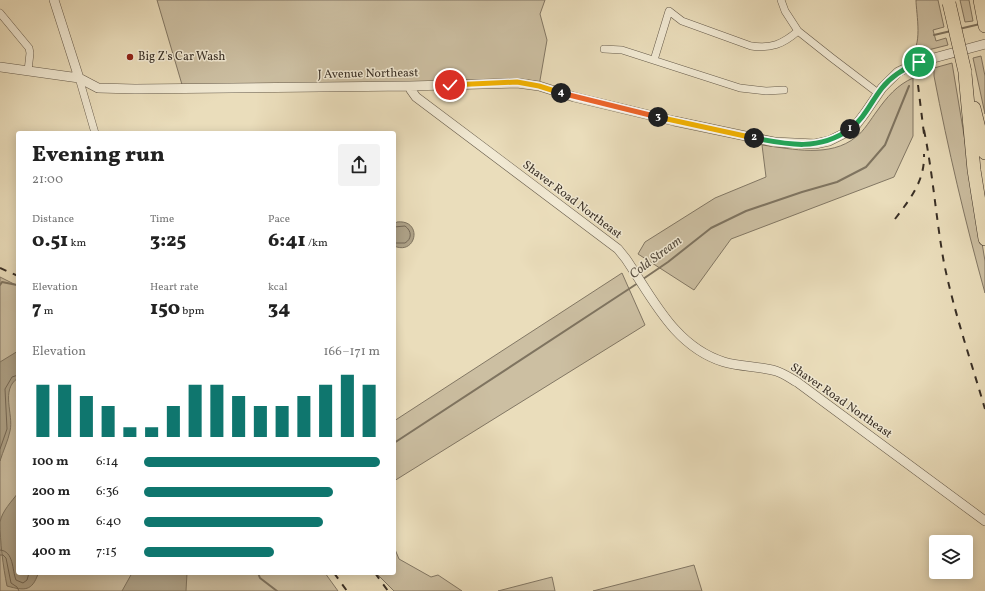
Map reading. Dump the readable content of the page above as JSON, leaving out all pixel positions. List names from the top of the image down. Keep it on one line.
{"streets":{"street":["J Avenue Northeast","Shaver Road Northeast"]},"crossings":[["J Avenue Northeast","Shaver Road Northeast"]],"water":["Cold Stream"],"places":["Big Z's Car Wash"],"page":{"pins":["4","3","1","2"],"heading":["Evening run","21:00"],"stats":[["Distance","0.51 km"],["Time","3:25"],["Pace","6:41 /km"],["Elevation","7 m"],["Heart rate","150 bpm"],["kcal","34"]],"chart":["Elevation","166–171 m"],"list":[{"name":"100 m","note":"6:14"},{"name":"200 m","note":"6:36"},{"name":"300 m","note":"6:40"},{"name":"400 m","note":"7:15"}]}}
